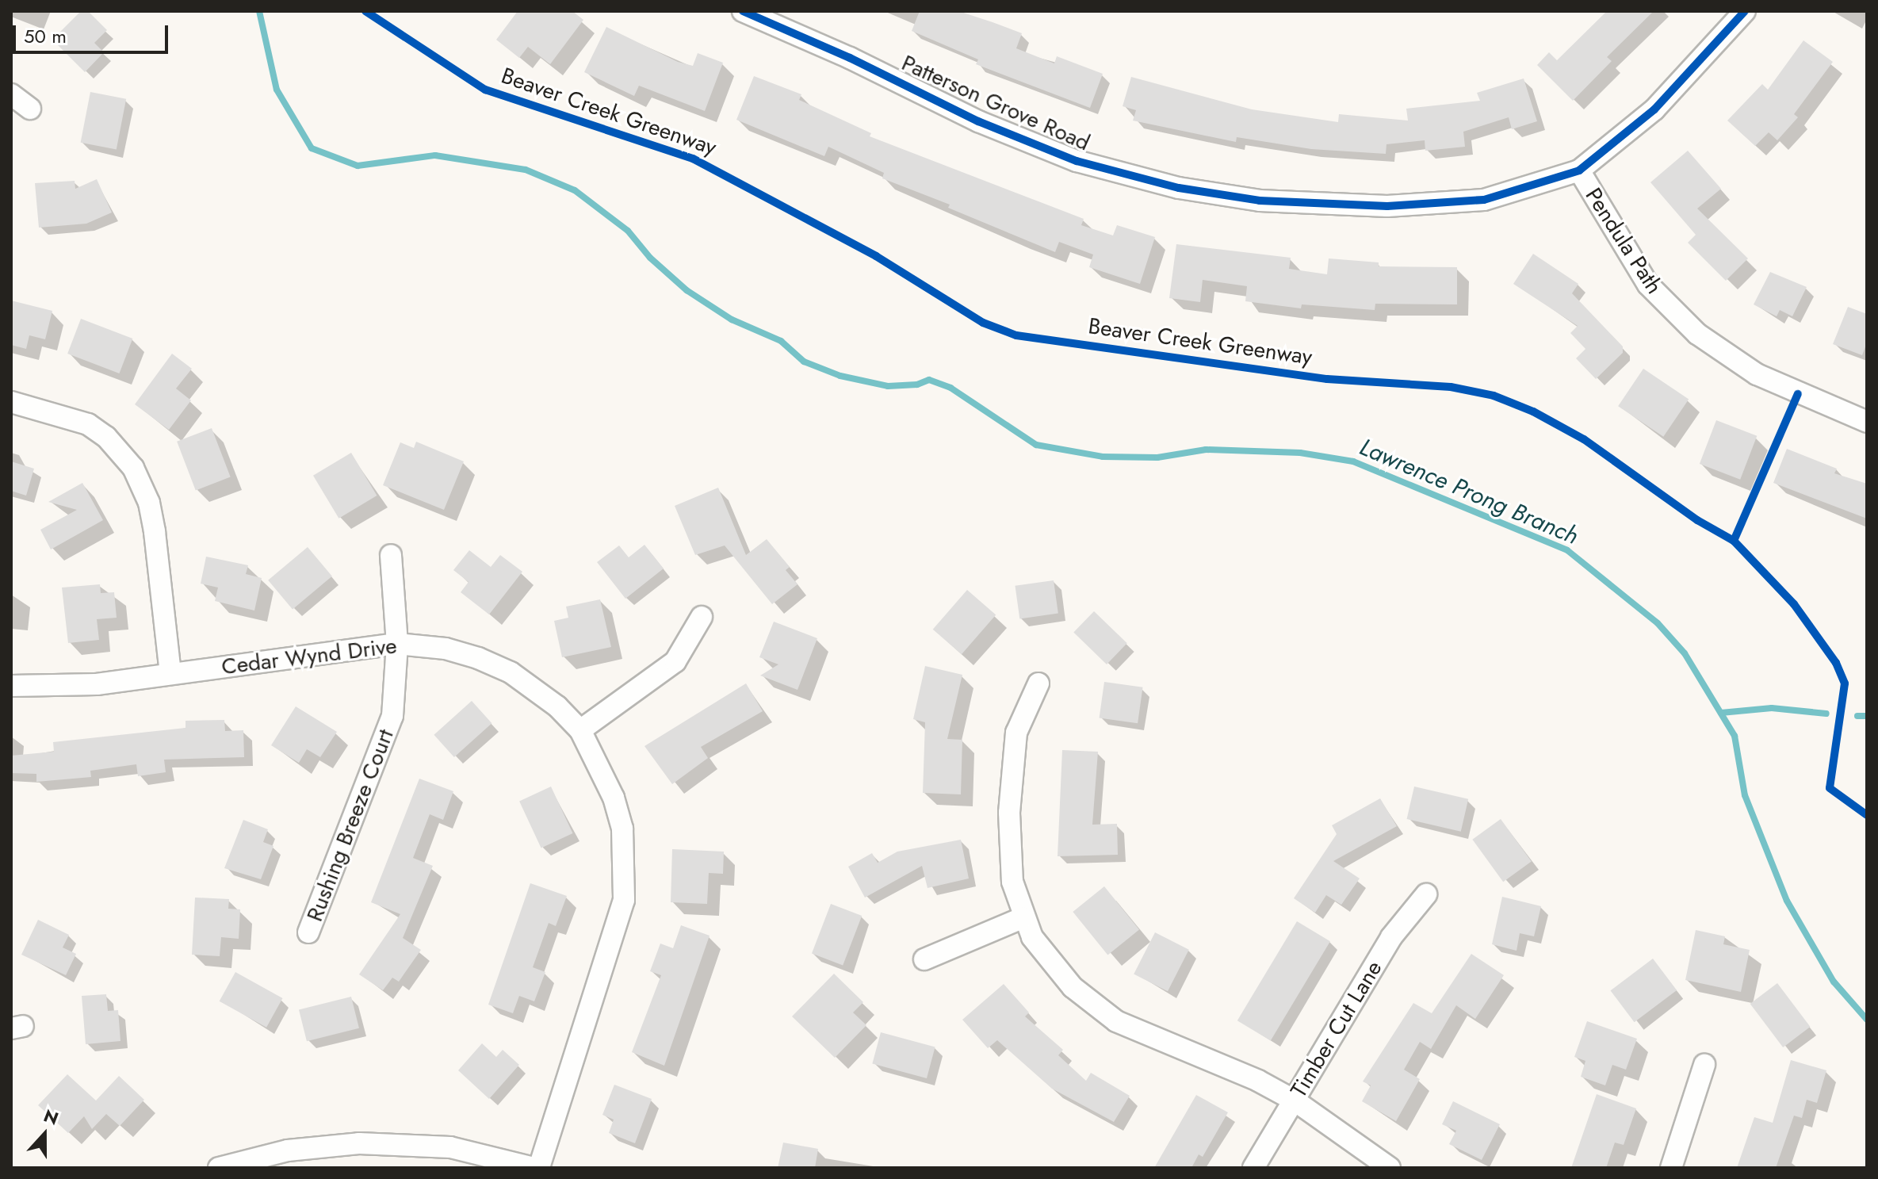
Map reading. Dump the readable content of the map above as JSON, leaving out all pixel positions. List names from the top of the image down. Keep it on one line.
{"streets":{"street":["Patterson Grove Road","Pendula Path","Cedar Wynd Drive","Rushing Breeze Court","Timber Cut Lane"],"cycle path":["Beaver Creek Greenway"]},"crossings":[["Patterson Grove Road","Pendula Path"],["Cedar Wynd Drive","Rushing Breeze Court"]],"water":["Lawrence Prong Branch"],"scale_bar":"50 m","north":"top"}
